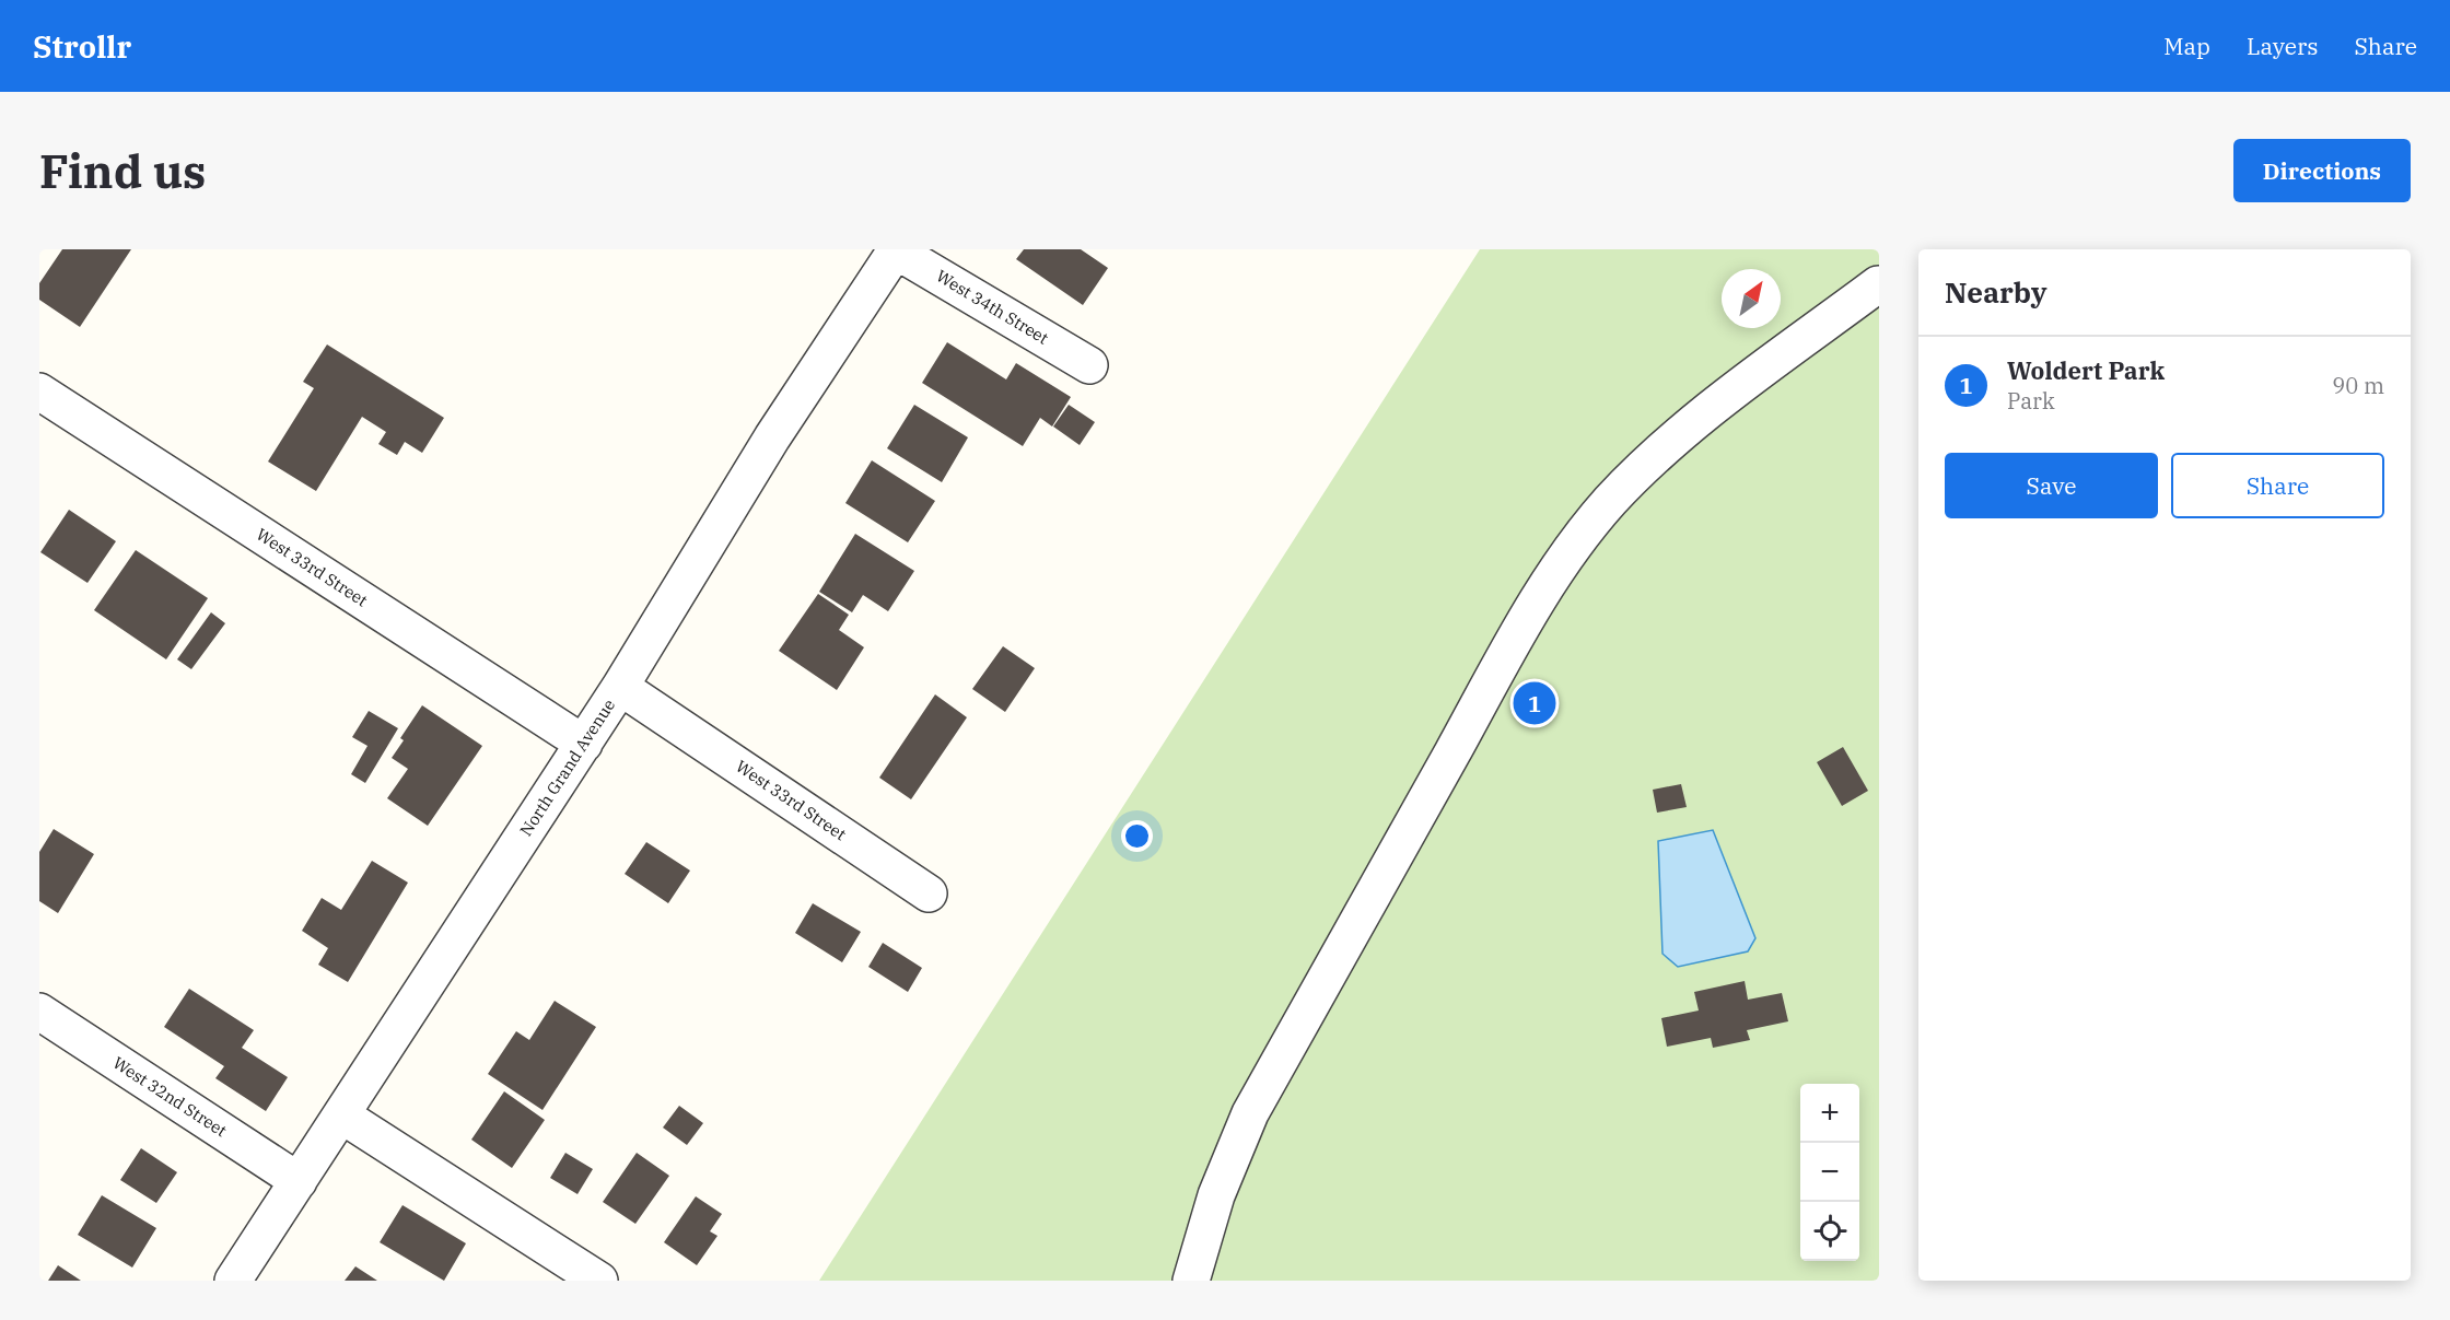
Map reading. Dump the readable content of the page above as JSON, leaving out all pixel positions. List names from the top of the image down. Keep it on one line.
{"streets":{"street":["West 34th Street","West 33rd Street","North Grand Avenue","West 32nd Street"]},"crossings":[["West 34th Street","North Grand Avenue"],["West 33rd Street","North Grand Avenue"],["North Grand Avenue","West 32nd Street"]],"north":"top right","page":{"header":"Strollr","nav":["Map","Layers","Share"],"buttons":["Directions",["Save","Share"]],"title":"Find us","heading":"Nearby","list":[{"mark":"1","name":"Woldert Park","note":"Park","value":"90 m"}],"pins":"1","map_buttons":["+","−"]}}
